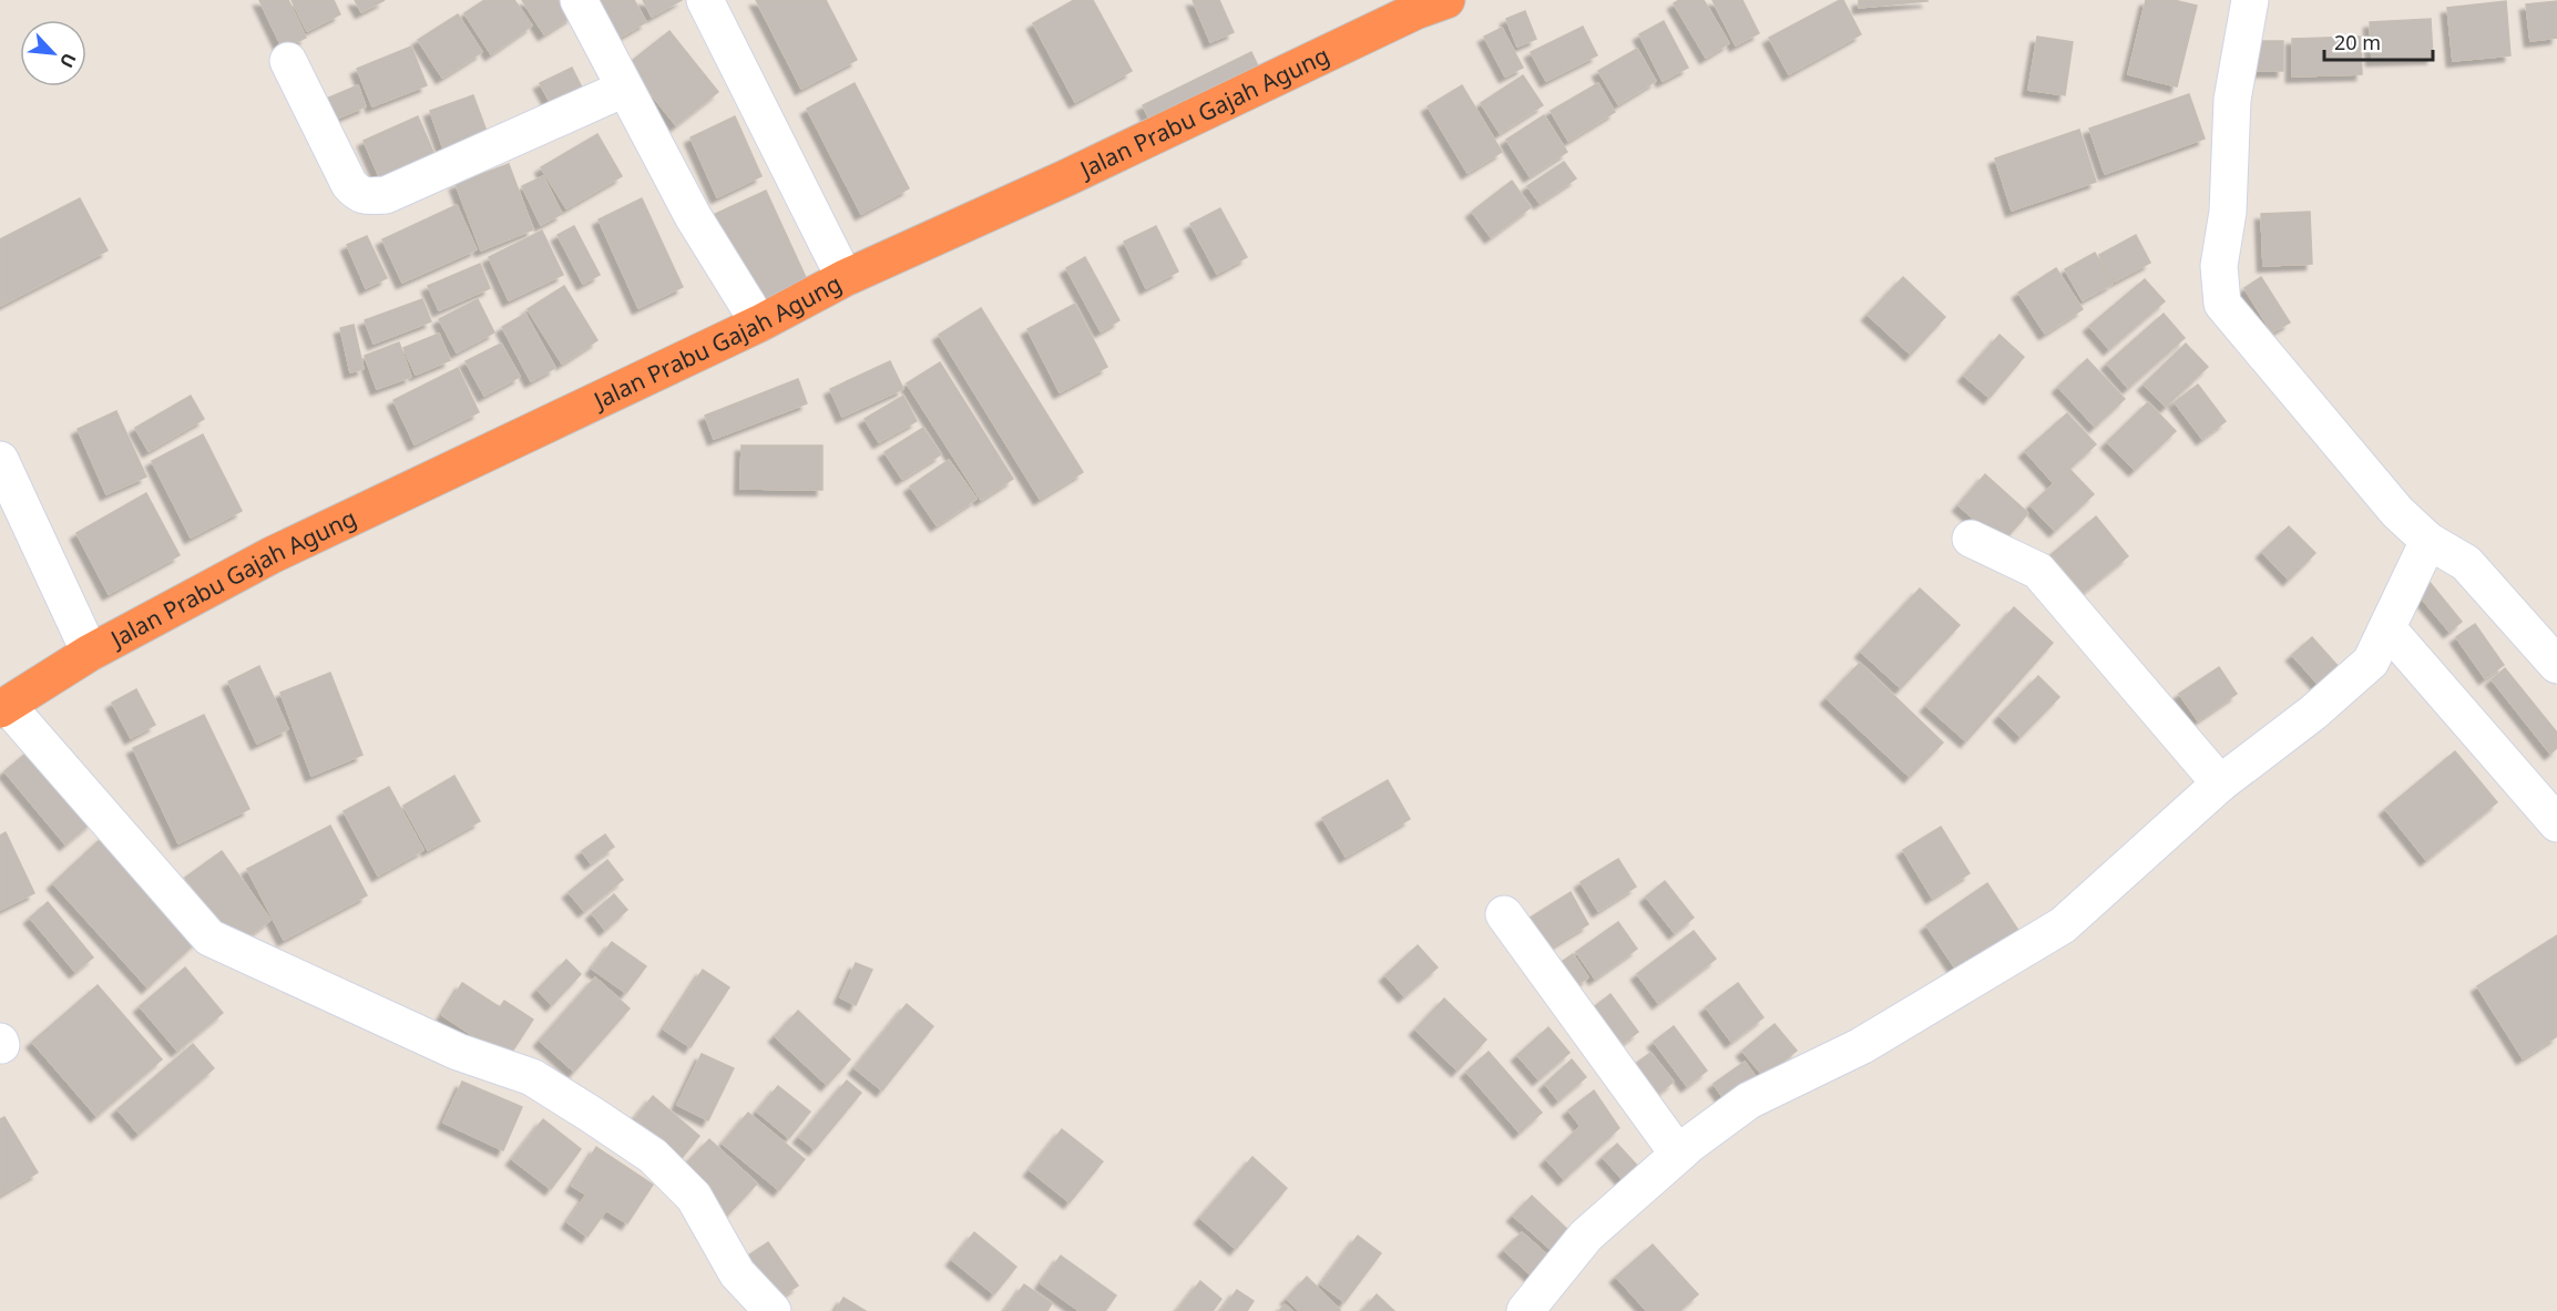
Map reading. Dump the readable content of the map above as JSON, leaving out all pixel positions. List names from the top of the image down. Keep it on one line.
{"streets":{"highway":["Jalan Prabu Gajah Agung"]},"scale_bar":"20 m","north":"bottom right"}
